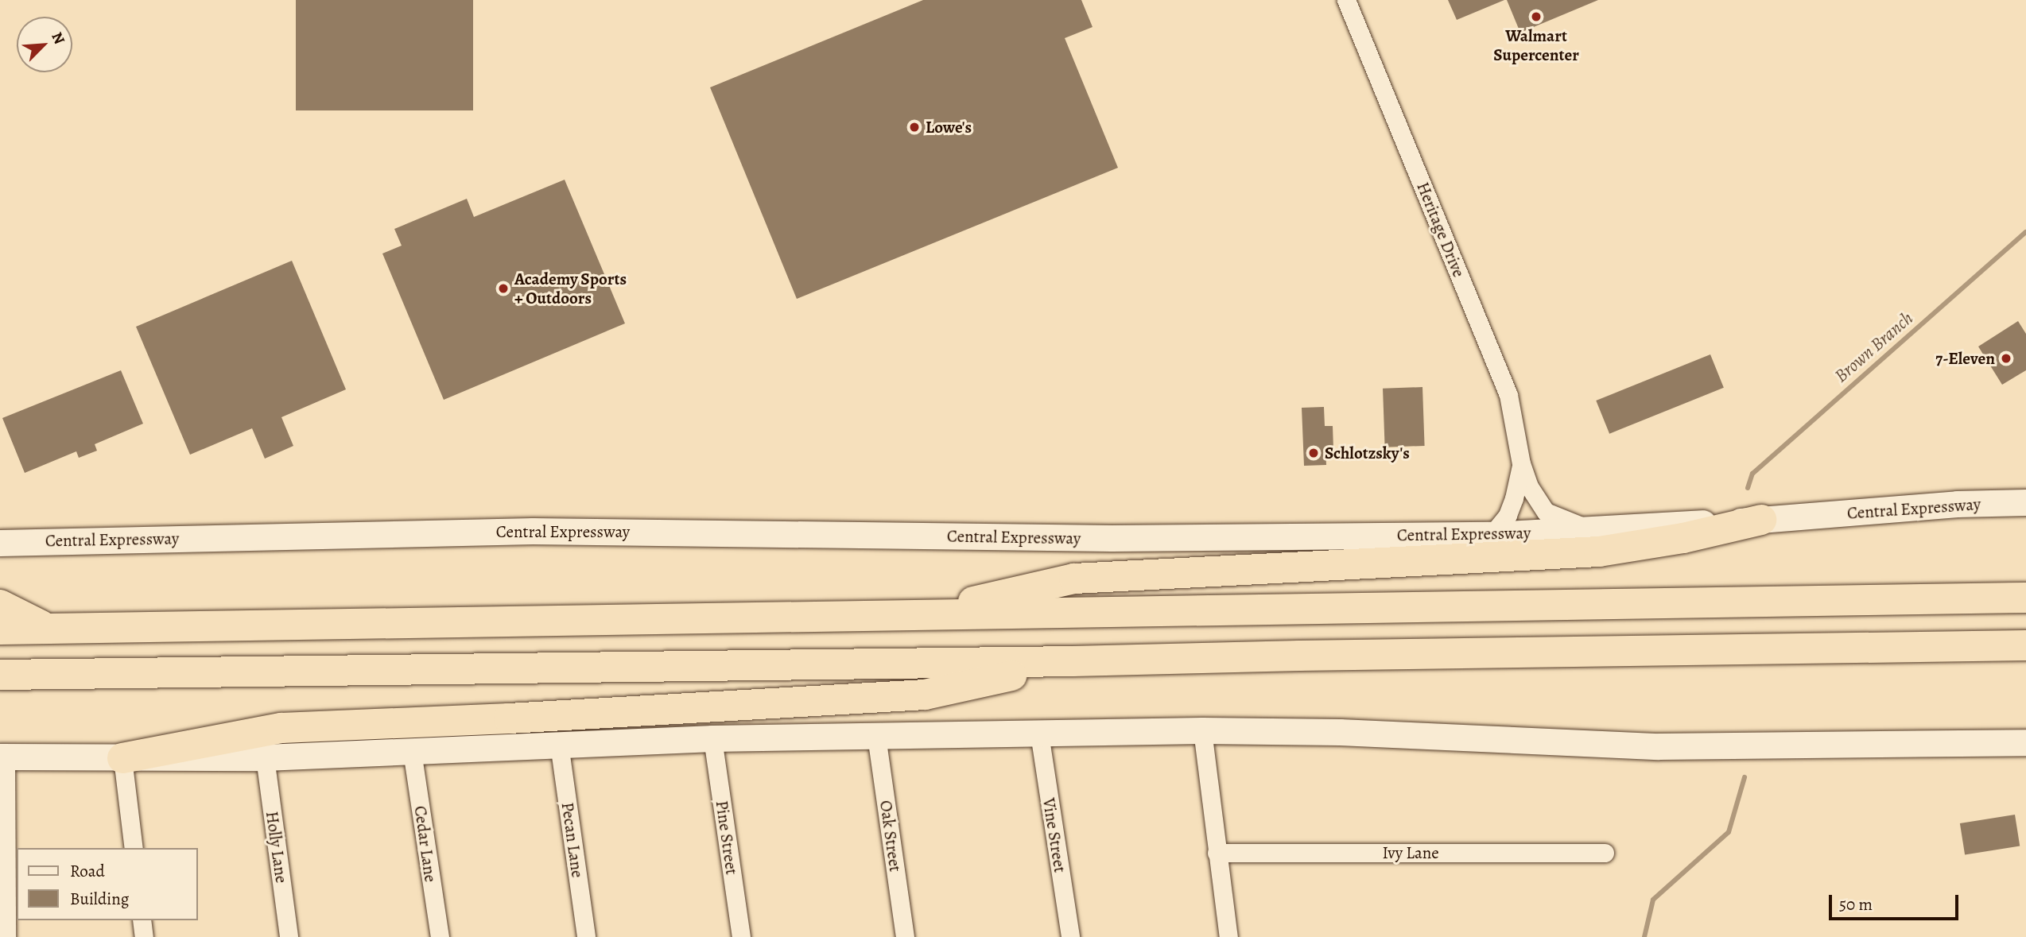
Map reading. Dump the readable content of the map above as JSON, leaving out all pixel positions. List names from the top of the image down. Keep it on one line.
{"streets":{"main road":["Central Expressway"],"street":["Heritage Drive","Vine Street","Oak Street","Pine Street","Pecan Lane","Cedar Lane","Holly Lane","Ivy Lane"]},"crossings":[["Heritage Drive","Central Expressway"]],"water":["Brown Branch"],"places":["Walmart Supercenter","Lowe's","Academy Sports + Outdoors","7-Eleven","Schlotzsky's"],"legend":["Road","Building"],"scale_bar":"50 m","north":"top right"}
